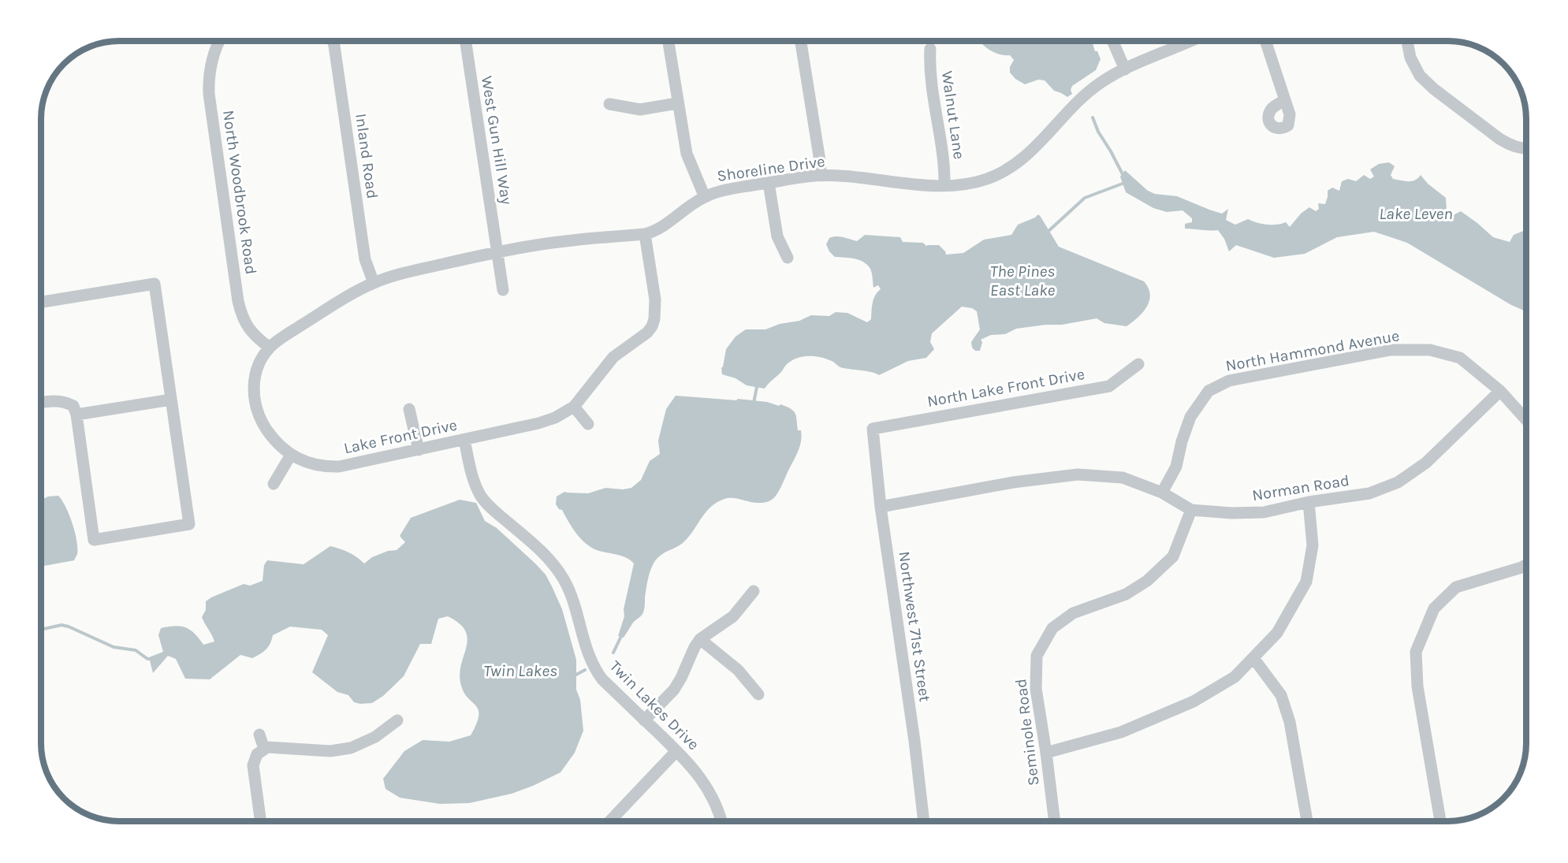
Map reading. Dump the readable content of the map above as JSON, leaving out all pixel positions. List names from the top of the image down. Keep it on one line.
{"streets":{"street":["Walnut Lane","West Gun Hill Way","Inland Road","Shoreline Drive","North Woodbrook Road","North Hammond Avenue","North Lake Front Drive","Lake Front Drive","Norman Road","Northwest 71st Street","Twin Lakes Drive","Seminole Road"]},"crossings":[["Walnut Lane","Shoreline Drive"],["West Gun Hill Way","Shoreline Drive"],["Inland Road","Shoreline Drive"],["Shoreline Drive","North Woodbrook Road"],["Shoreline Drive","Lake Front Drive"],["North Woodbrook Road","Lake Front Drive"],["North Hammond Avenue","Norman Road"],["North Lake Front Drive","Northwest 71st Street"],["Lake Front Drive","Twin Lakes Drive"],["Norman Road","Northwest 71st Street"],["Norman Road","Seminole Road"]],"water":["Lake Leven","The Pines East Lake","Twin Lakes"]}
